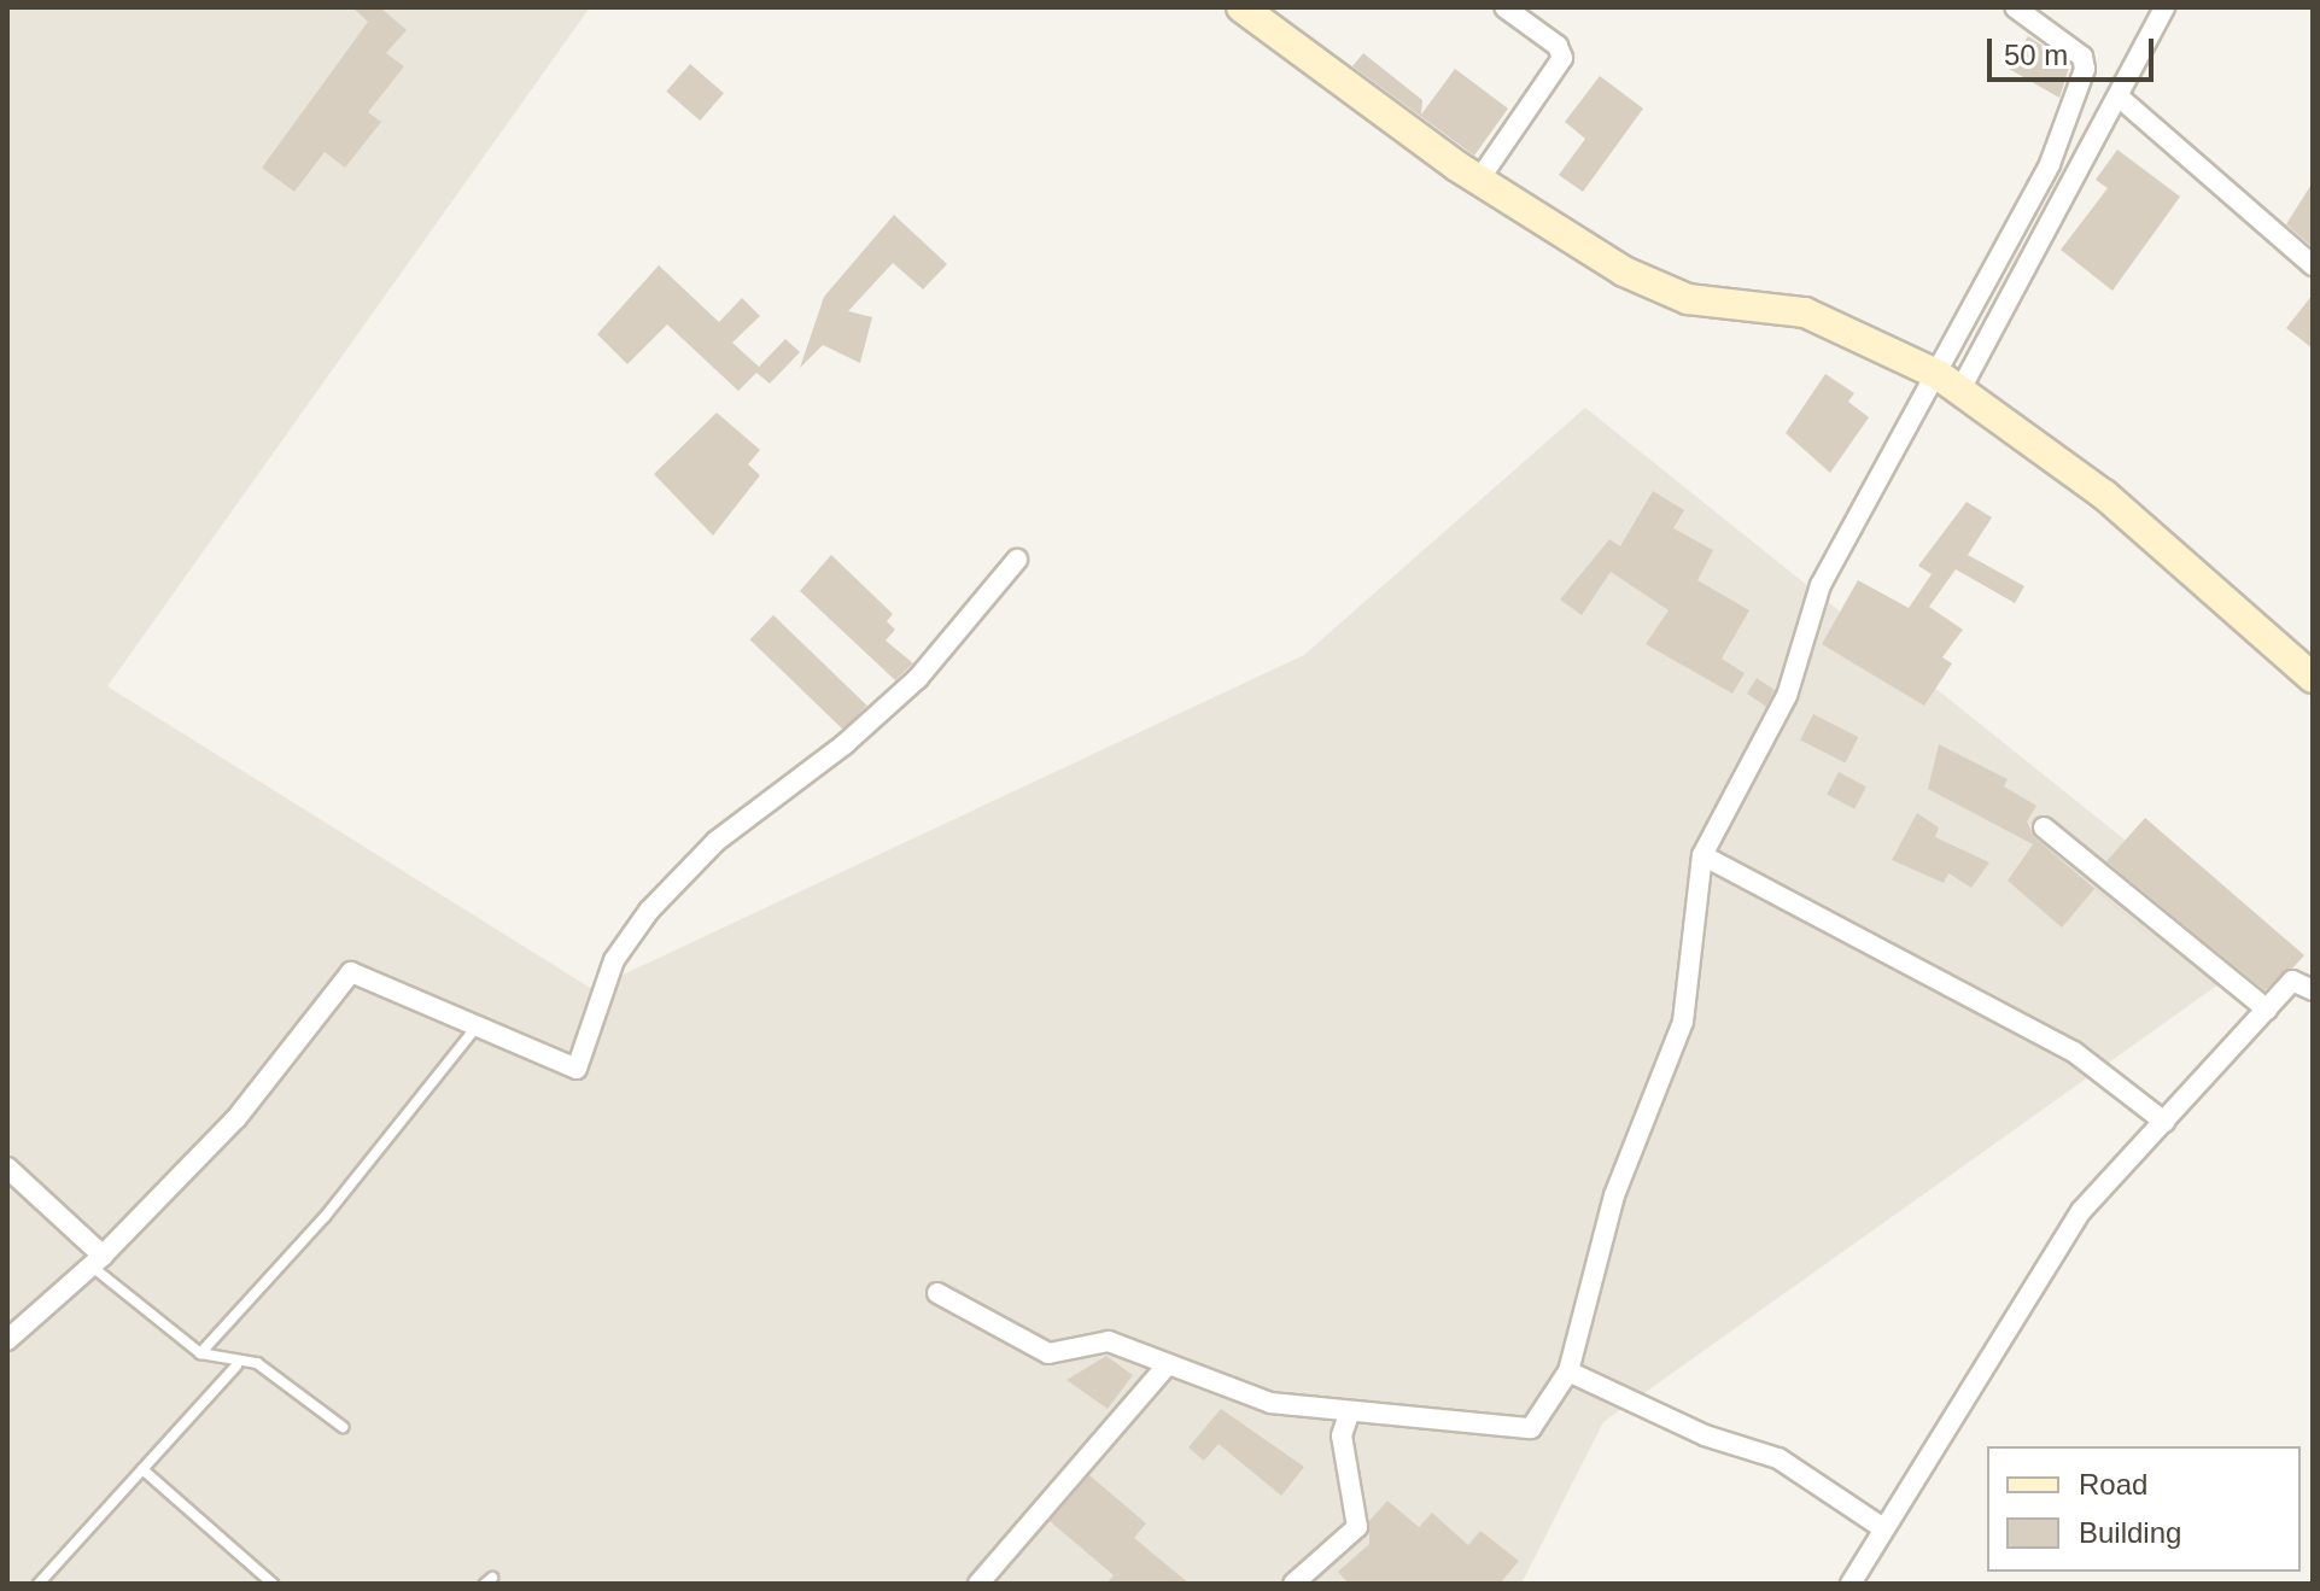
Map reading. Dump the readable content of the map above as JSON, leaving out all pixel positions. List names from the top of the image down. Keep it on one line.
{"legend":["Road","Building"],"scale_bar":"50 m"}
